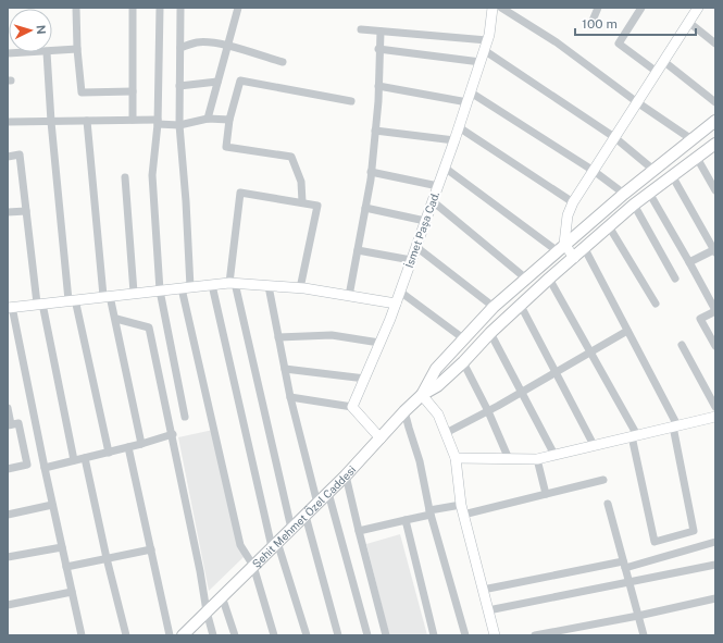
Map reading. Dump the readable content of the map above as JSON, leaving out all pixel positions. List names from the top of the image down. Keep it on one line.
{"streets":{"main road":["Şehit Mehmet Özel Caddesi"],"street":["İsmet Paşa Cad."]},"scale_bar":"100 m","north":"right"}
